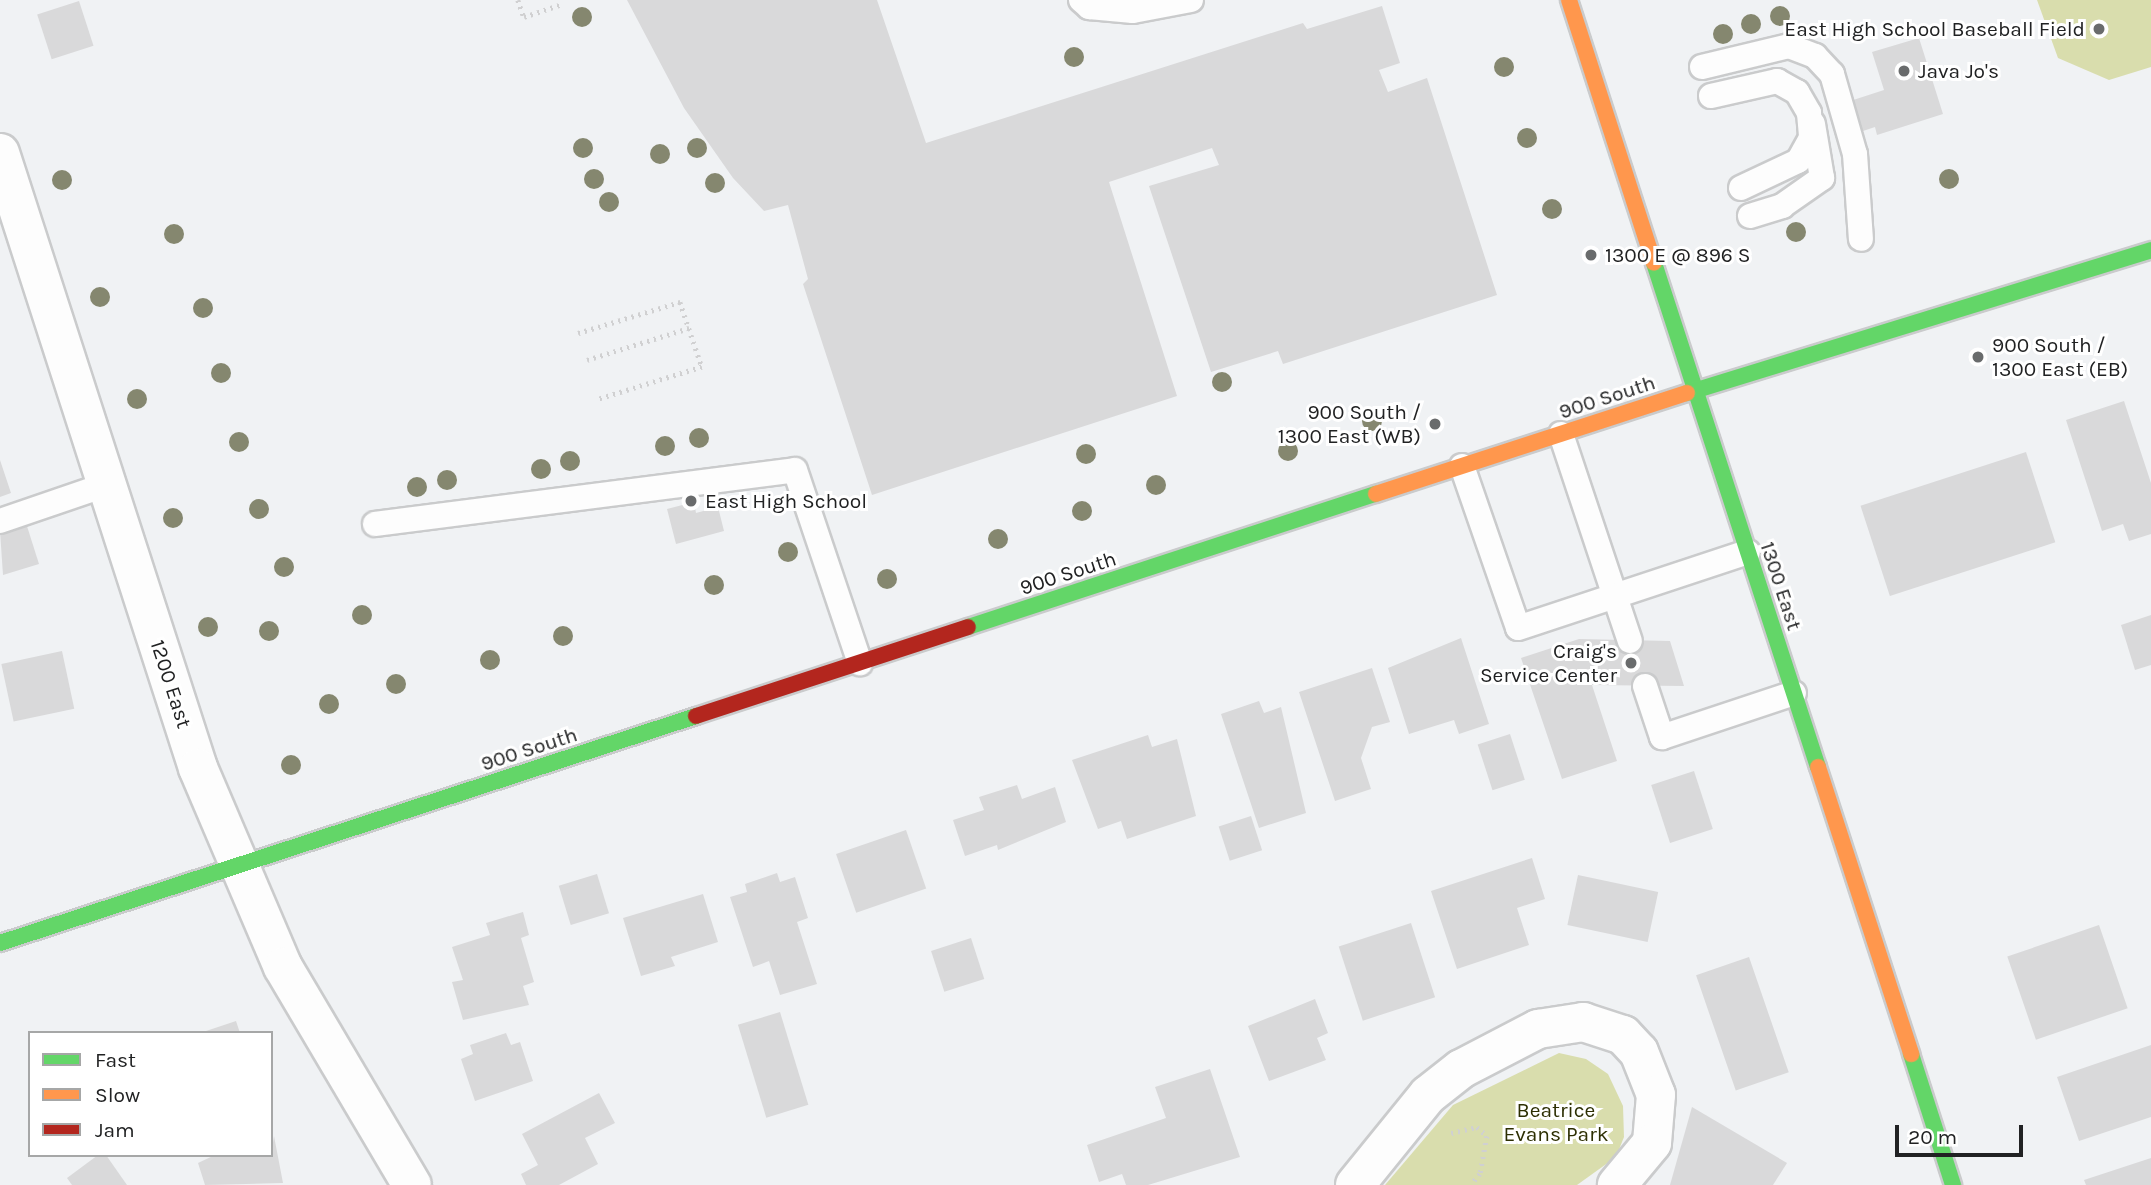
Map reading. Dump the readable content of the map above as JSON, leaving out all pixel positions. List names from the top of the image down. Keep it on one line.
{"streets":{"street":["900 South","1300 East","1200 East"]},"crossings":[["900 South","1300 East"],["900 South","1200 East"]],"parks":["Beatrice Evans Park"],"places":["East High School Baseball Field","Java Jo's","1300 E @ 896 S","900 South / 1300 East (EB)","900 South / 1300 East (WB)","East High School","Craig's Service Center"],"legend":["Fast","Slow","Jam"],"scale_bar":"20 m"}
